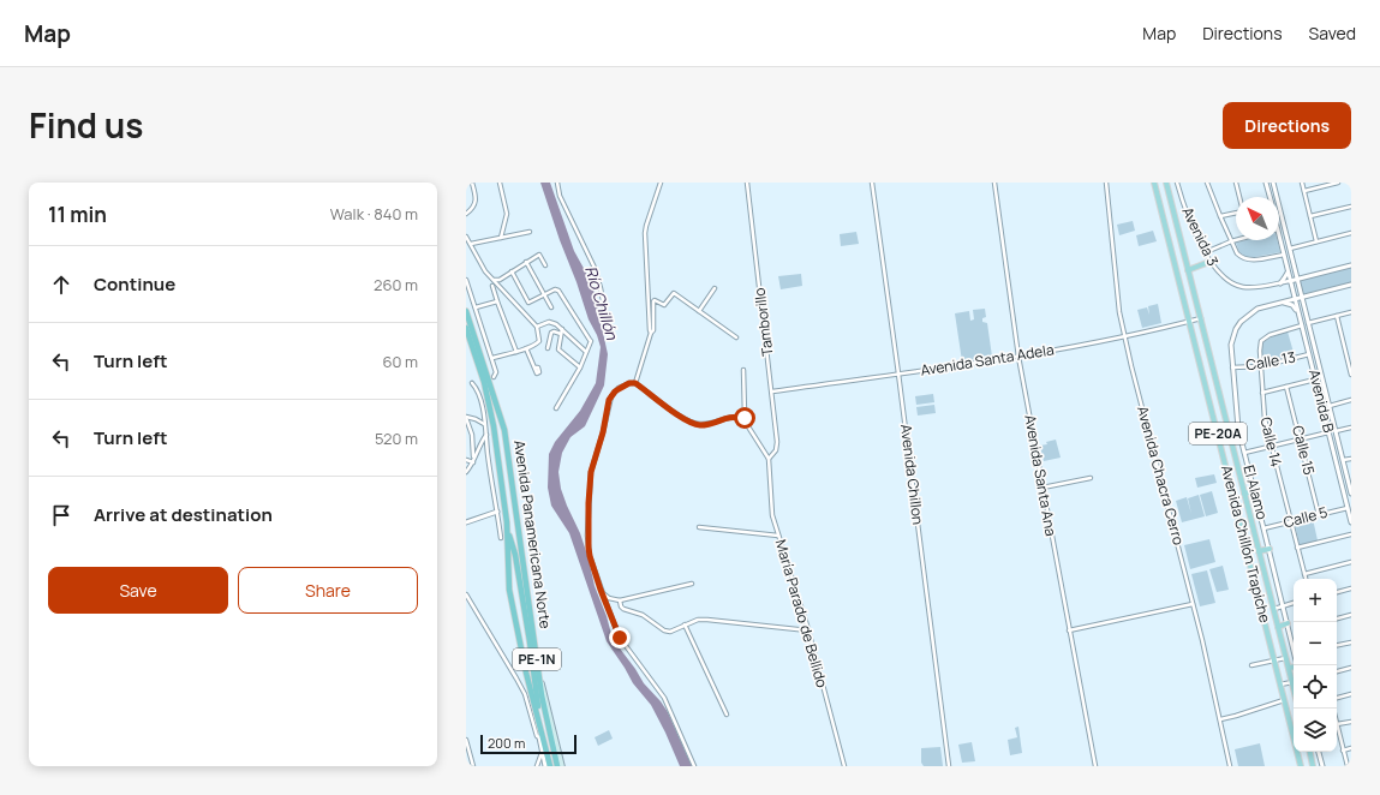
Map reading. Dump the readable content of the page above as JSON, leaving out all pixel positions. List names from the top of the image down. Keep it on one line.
{"streets":{"highway":["Avenida Panamericana Norte","PE-1N"],"main road":["PE-20A","Avenida Chillón Trapiche"],"street":["Avenida 3","Tamborillo","Avenida Santa Adela","Calle 13","Avenida B","Calle 14","Calle 15","Avenida Chillon","Avenida Santa Ana","Avenida Chacra Cerro","El Alamo","Calle 5","María Parado de Bellido"]},"crossings":[["Avenida 3","Avenida B"],["Tamborillo","Avenida Santa Adela"],["Tamborillo","María Parado de Bellido"],["Avenida Santa Adela","Avenida Chillon"],["Avenida Santa Adela","Avenida Santa Ana"],["Avenida Santa Adela","Avenida Chacra Cerro"],["Avenida Santa Adela","Avenida Chillón Trapiche"],["Calle 13","Avenida B"],["Calle 13","Calle 14"],["Calle 13","El Alamo"],["Avenida B","Calle 14"],["Avenida B","El Alamo"],["Avenida B","Calle 5"],["Calle 14","Calle 5"],["Calle 15","Calle 5"],["El Alamo","Calle 5"]],"water":["Río Chillón"],"scale_bar":"200 m","north":"top left","page":{"header":"Map","nav":["Map","Directions","Saved"],"title":"Find us","buttons":["Directions",["Save","Share"]],"heading":["11 min","Walk · 840 m"],"list":[["Continue","260 m"],["Turn left","60 m"],["Turn left","520 m"],"Arrive at destination"],"map_buttons":["+","−"],"scale":"200 m"}}
